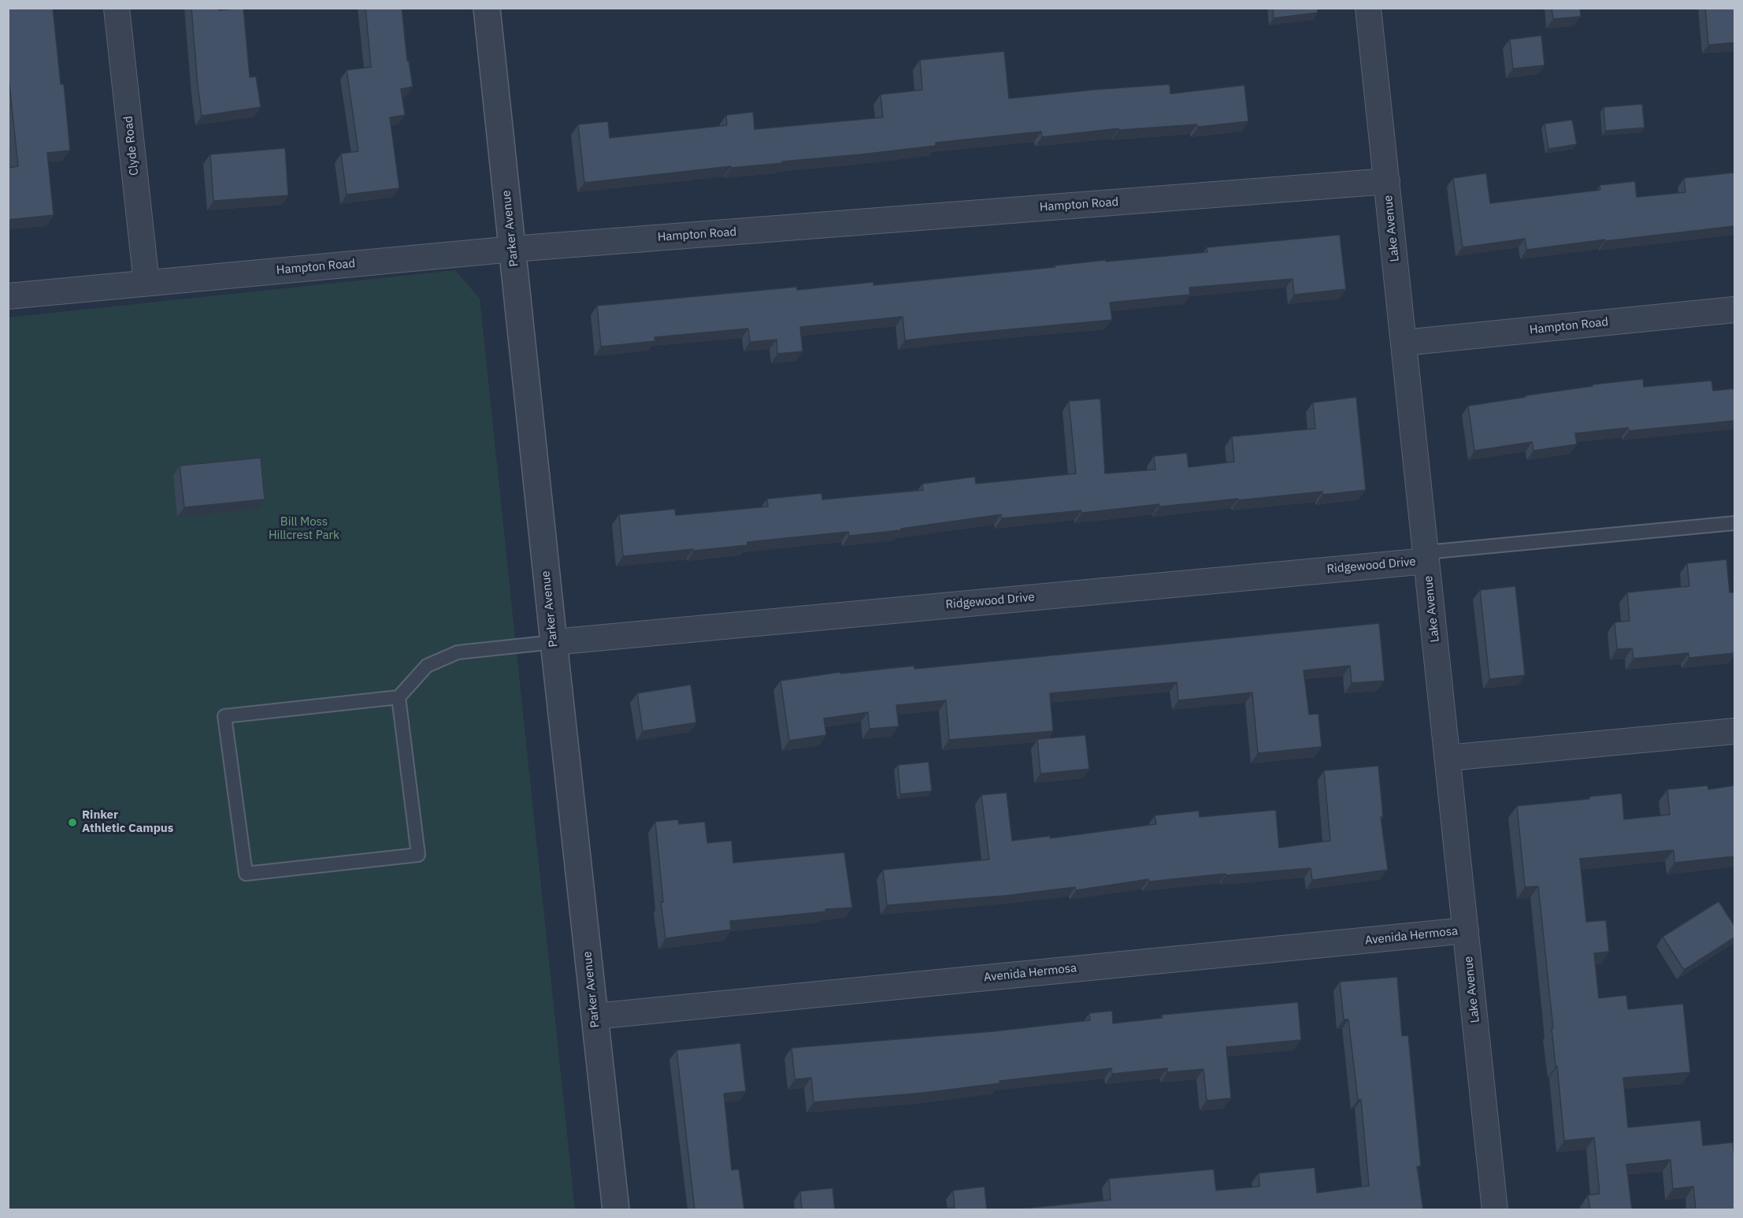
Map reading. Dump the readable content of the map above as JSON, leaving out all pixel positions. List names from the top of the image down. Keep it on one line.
{"streets":{"street":["Clyde Road","Hampton Road","Parker Avenue","Lake Avenue","Ridgewood Drive","Avenida Hermosa"]},"crossings":[["Clyde Road","Hampton Road"],["Hampton Road","Parker Avenue"],["Hampton Road","Lake Avenue"],["Parker Avenue","Ridgewood Drive"],["Parker Avenue","Avenida Hermosa"],["Lake Avenue","Ridgewood Drive"],["Lake Avenue","Avenida Hermosa"]],"parks":["Bill Moss Hillcrest Park"],"places":["Rinker Athletic Campus"]}
